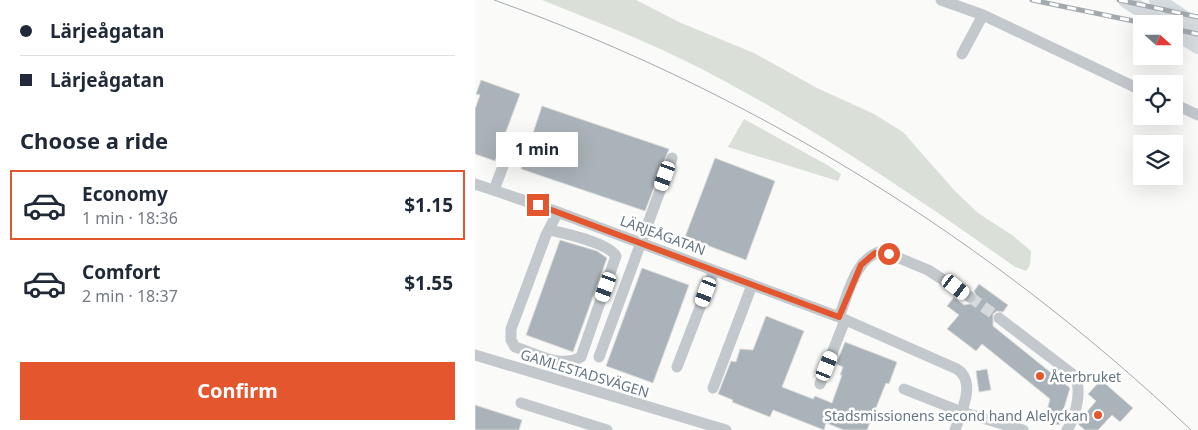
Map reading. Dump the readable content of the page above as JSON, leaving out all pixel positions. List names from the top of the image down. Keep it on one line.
{"streets":{"street":["LÄRJEÅGATAN","GAMLESTADSVÄGEN"]},"places":["Återbruket","Stadsmissionens second hand Alelyckan"],"north":"right","page":{"banner":["Lärjeågatan","Lärjeågatan"],"heading":"Choose a ride","bubble":"1 min","list":[{"name":"Economy","note":"1 min · 18:36","value":"$1.15"},{"name":"Comfort","note":"2 min · 18:37","value":"$1.55"}],"buttons":"Confirm"}}
